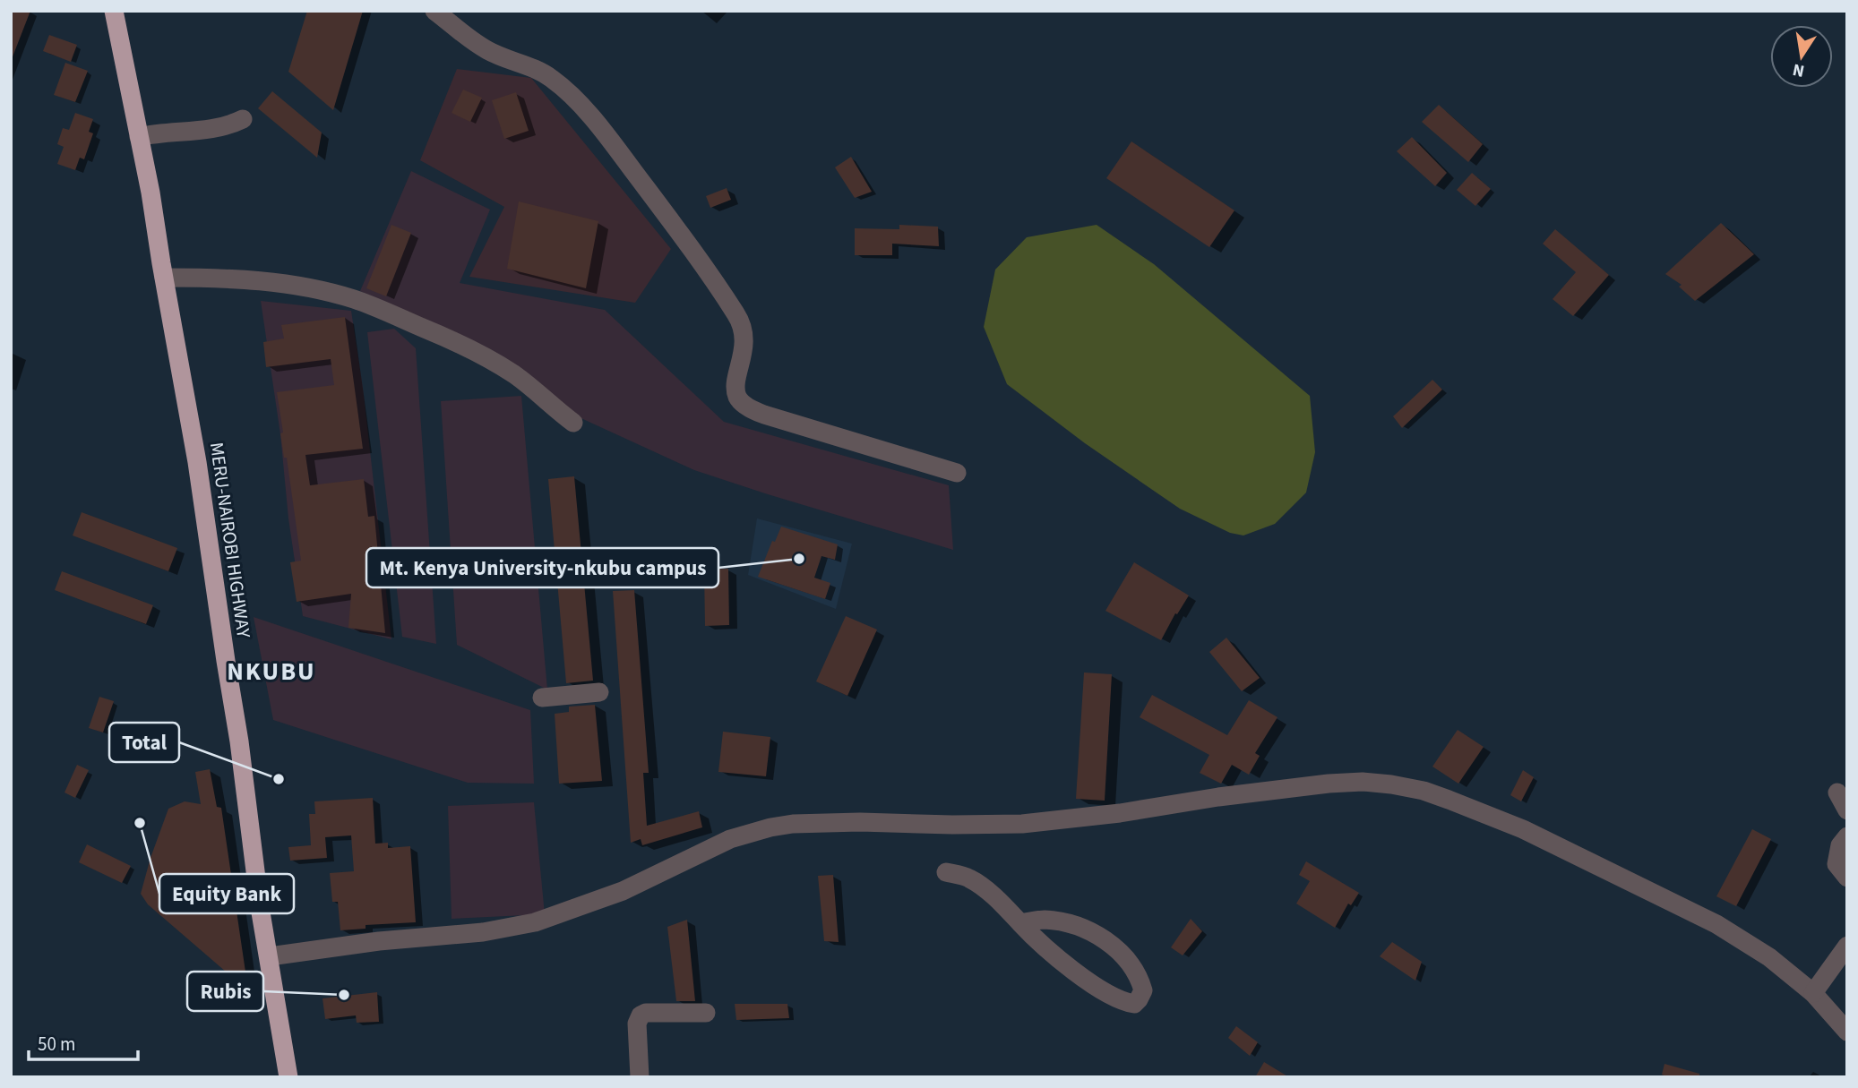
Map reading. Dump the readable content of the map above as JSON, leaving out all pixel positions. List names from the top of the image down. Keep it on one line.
{"streets":{"highway":["MERU-NAIROBI HIGHWAY"]},"districts":["NKUBU"],"places":["Mt. Kenya University-nkubu campus","Total","Equity Bank","Rubis"],"scale_bar":"50 m","north":"bottom"}
